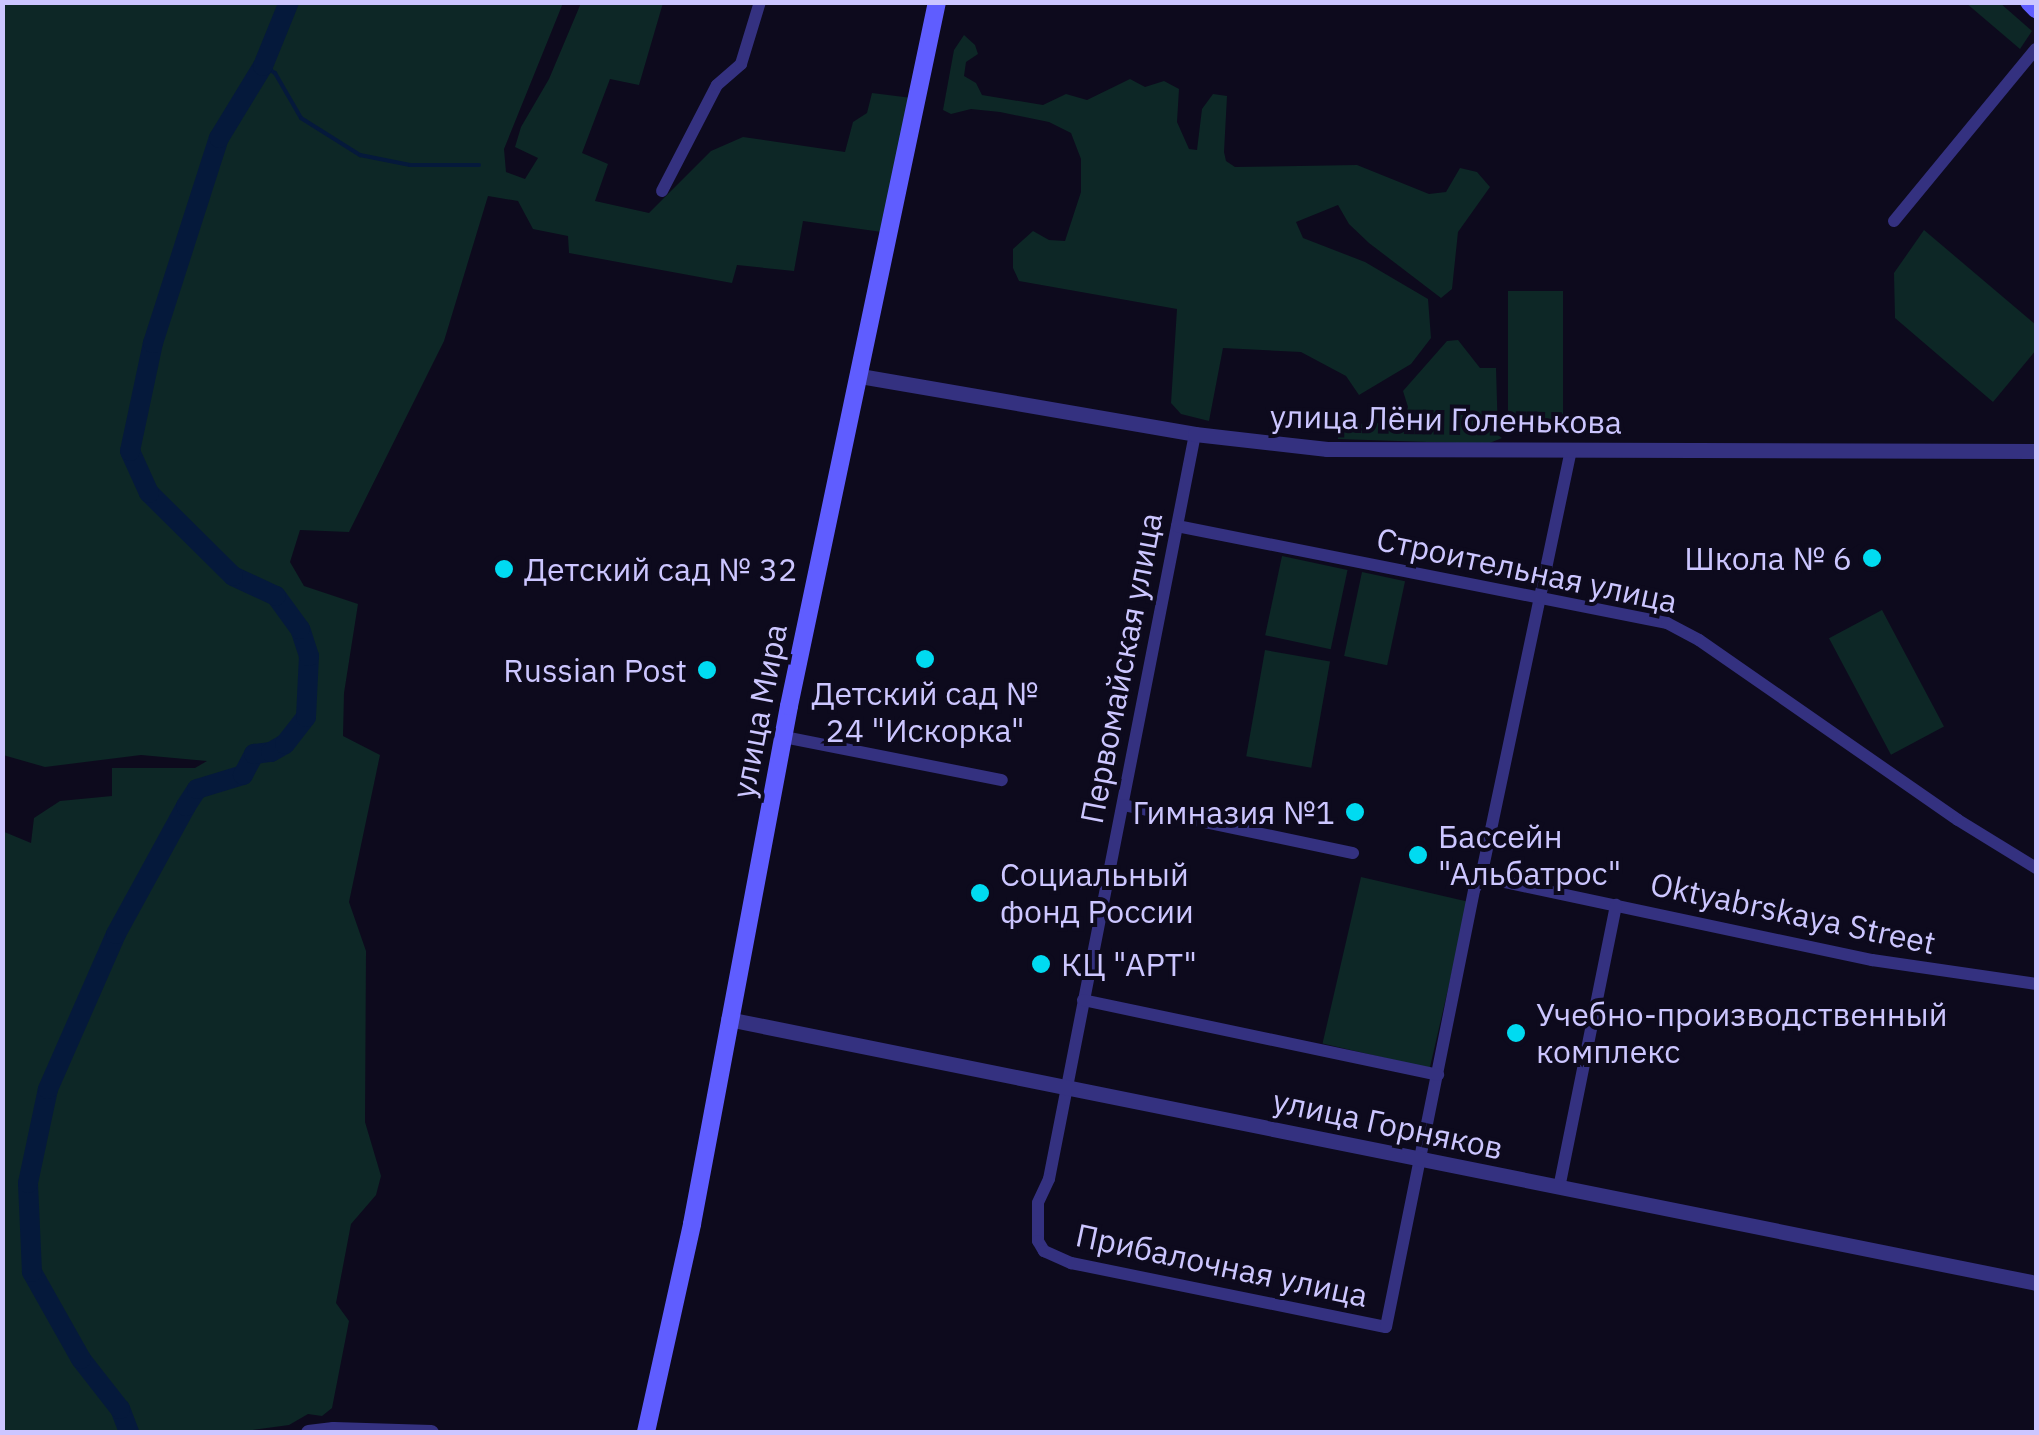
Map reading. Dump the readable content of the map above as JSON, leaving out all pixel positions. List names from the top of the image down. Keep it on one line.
{"streets":{"main road":["улица Мира"],"street":["улица Лёни Голенькова","Строительная улица","Первомайская улица","Oktyabrskaya Street","улица Горняков","Прибалочная улица"]},"crossings":[["улица Лёни Голенькова","Первомайская улица"],["улица Лёни Голенькова","улица Мира"],["Строительная улица","Первомайская улица"],["Первомайская улица","улица Горняков"],["Первомайская улица","Прибалочная улица"],["улица Мира","улица Горняков"],["улица Горняков","Прибалочная улица"]],"places":["Школа № 6","Детский сад № 32","Детский сад № 24 \"Искорка\"","Russian Post","Гимназия №1","Бассейн \"Альбатрос\"","Социальный фонд России","КЦ \"АРТ\"","Учебно-производственный комплекс"]}
